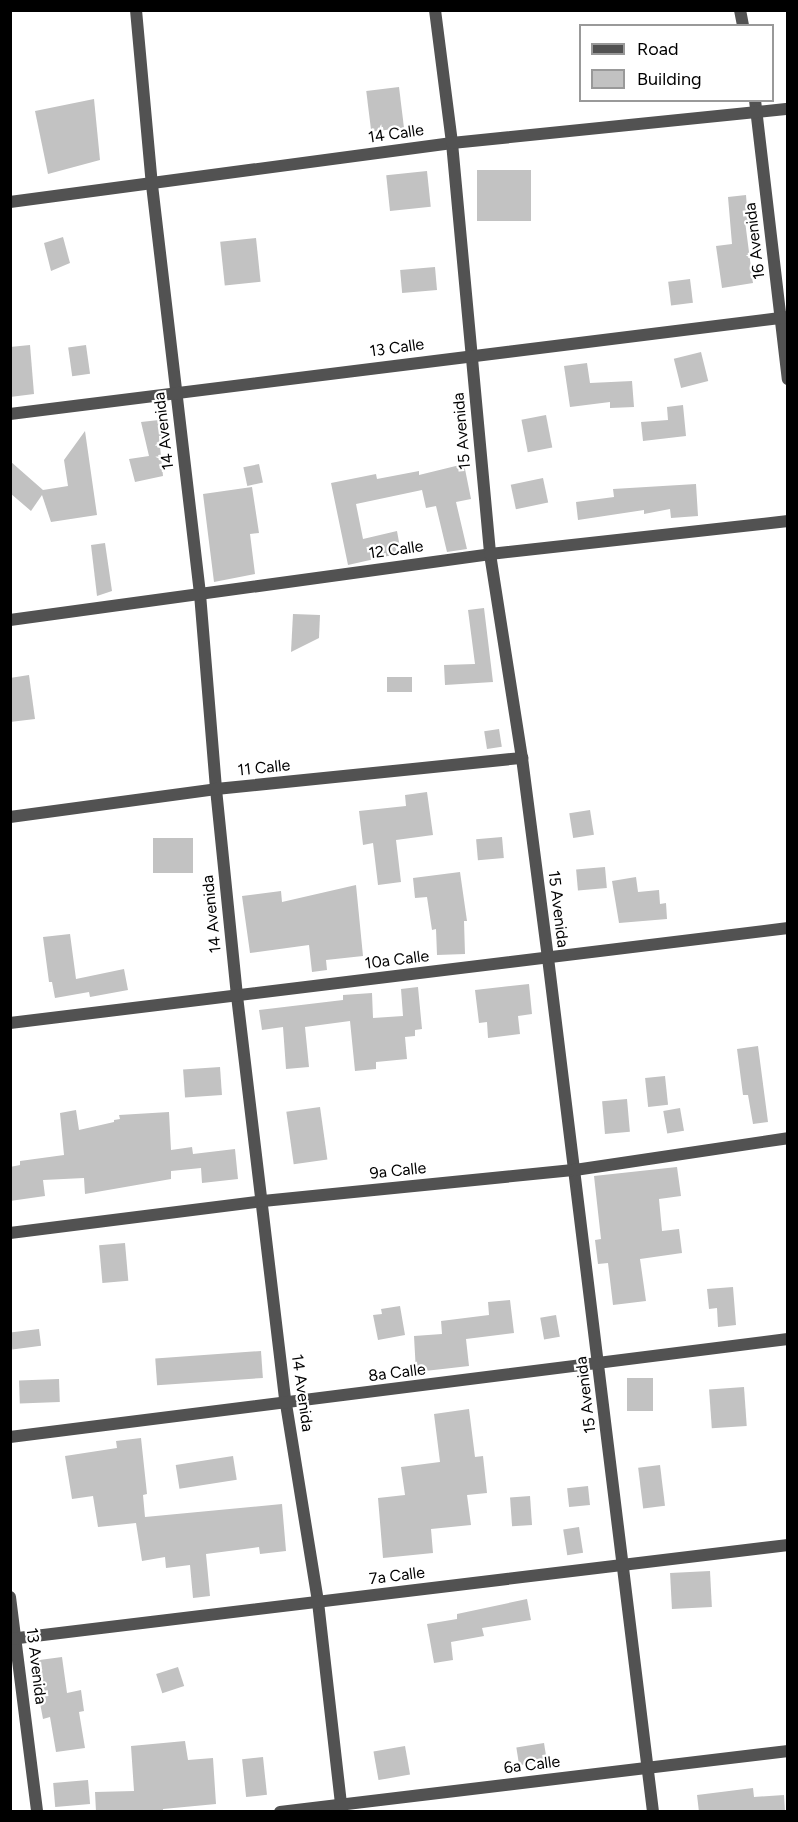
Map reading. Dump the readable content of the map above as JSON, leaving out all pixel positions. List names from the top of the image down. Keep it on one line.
{"streets":{"street":["14 Calle","16 Avenida","13 Calle","14 Avenida","15 Avenida","12 Calle","11 Calle","10a Calle","9a Calle","8a Calle","7a Calle","13 Avenida","6a Calle"]},"crossings":[["14 Calle","16 Avenida"],["14 Calle","14 Avenida"],["14 Calle","15 Avenida"],["16 Avenida","13 Calle"],["13 Calle","14 Avenida"],["13 Calle","15 Avenida"],["14 Avenida","12 Calle"],["14 Avenida","11 Calle"],["14 Avenida","10a Calle"],["14 Avenida","9a Calle"],["14 Avenida","8a Calle"],["14 Avenida","7a Calle"],["14 Avenida","6a Calle"],["15 Avenida","12 Calle"],["15 Avenida","11 Calle"],["15 Avenida","10a Calle"],["15 Avenida","9a Calle"],["15 Avenida","8a Calle"],["15 Avenida","7a Calle"],["15 Avenida","6a Calle"],["7a Calle","13 Avenida"]],"legend":["Road","Building"]}
